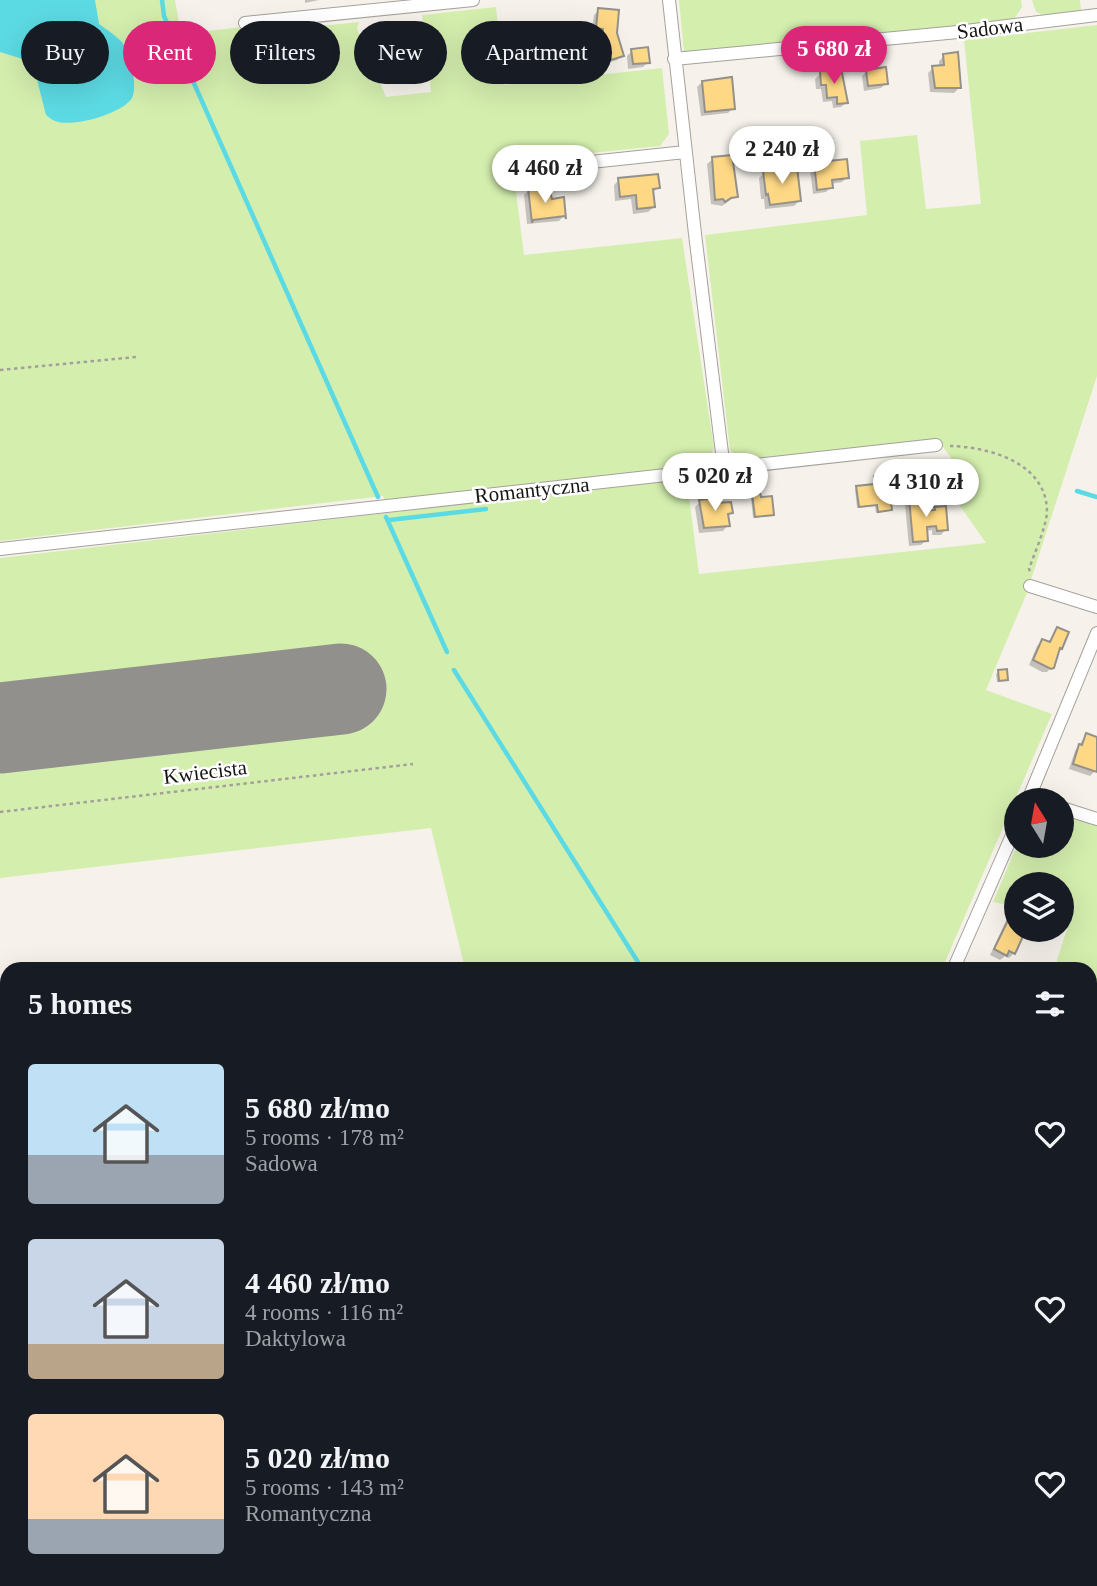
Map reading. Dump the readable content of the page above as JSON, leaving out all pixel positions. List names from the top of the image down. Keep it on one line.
{"streets":{"street":["Sadowa","Romantyczna"],"path":["Kwiecista"]},"north":"top","page":{"chip":["Buy","Rent","Filters","New","Apartment"],"price":["5 680 zł","2 240 zł","4 460 zł","5 020 zł","4 310 zł"],"heading":"5 homes","list":[{"name":"5 680 zł/mo","note":"5 rooms · 178 m² · Sadowa"},{"name":"4 460 zł/mo","note":"4 rooms · 116 m² · Daktylowa"},{"name":"5 020 zł/mo","note":"5 rooms · 143 m² · Romantyczna"}]}}
